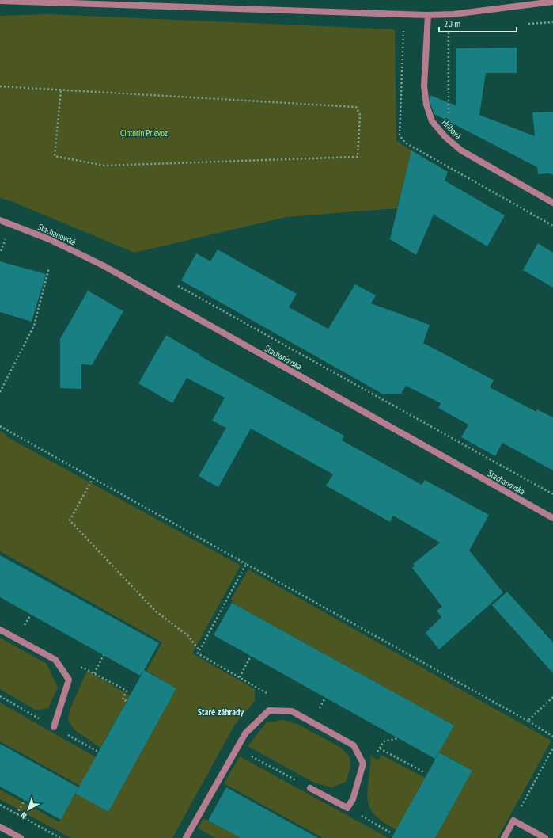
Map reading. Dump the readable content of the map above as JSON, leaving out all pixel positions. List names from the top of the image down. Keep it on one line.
{"streets":{"street":["Hríbová","Stachanovská"]},"districts":["Staré záhrady"],"parks":["Cintorín Prievoz"],"scale_bar":"20 m","north":"bottom left"}
